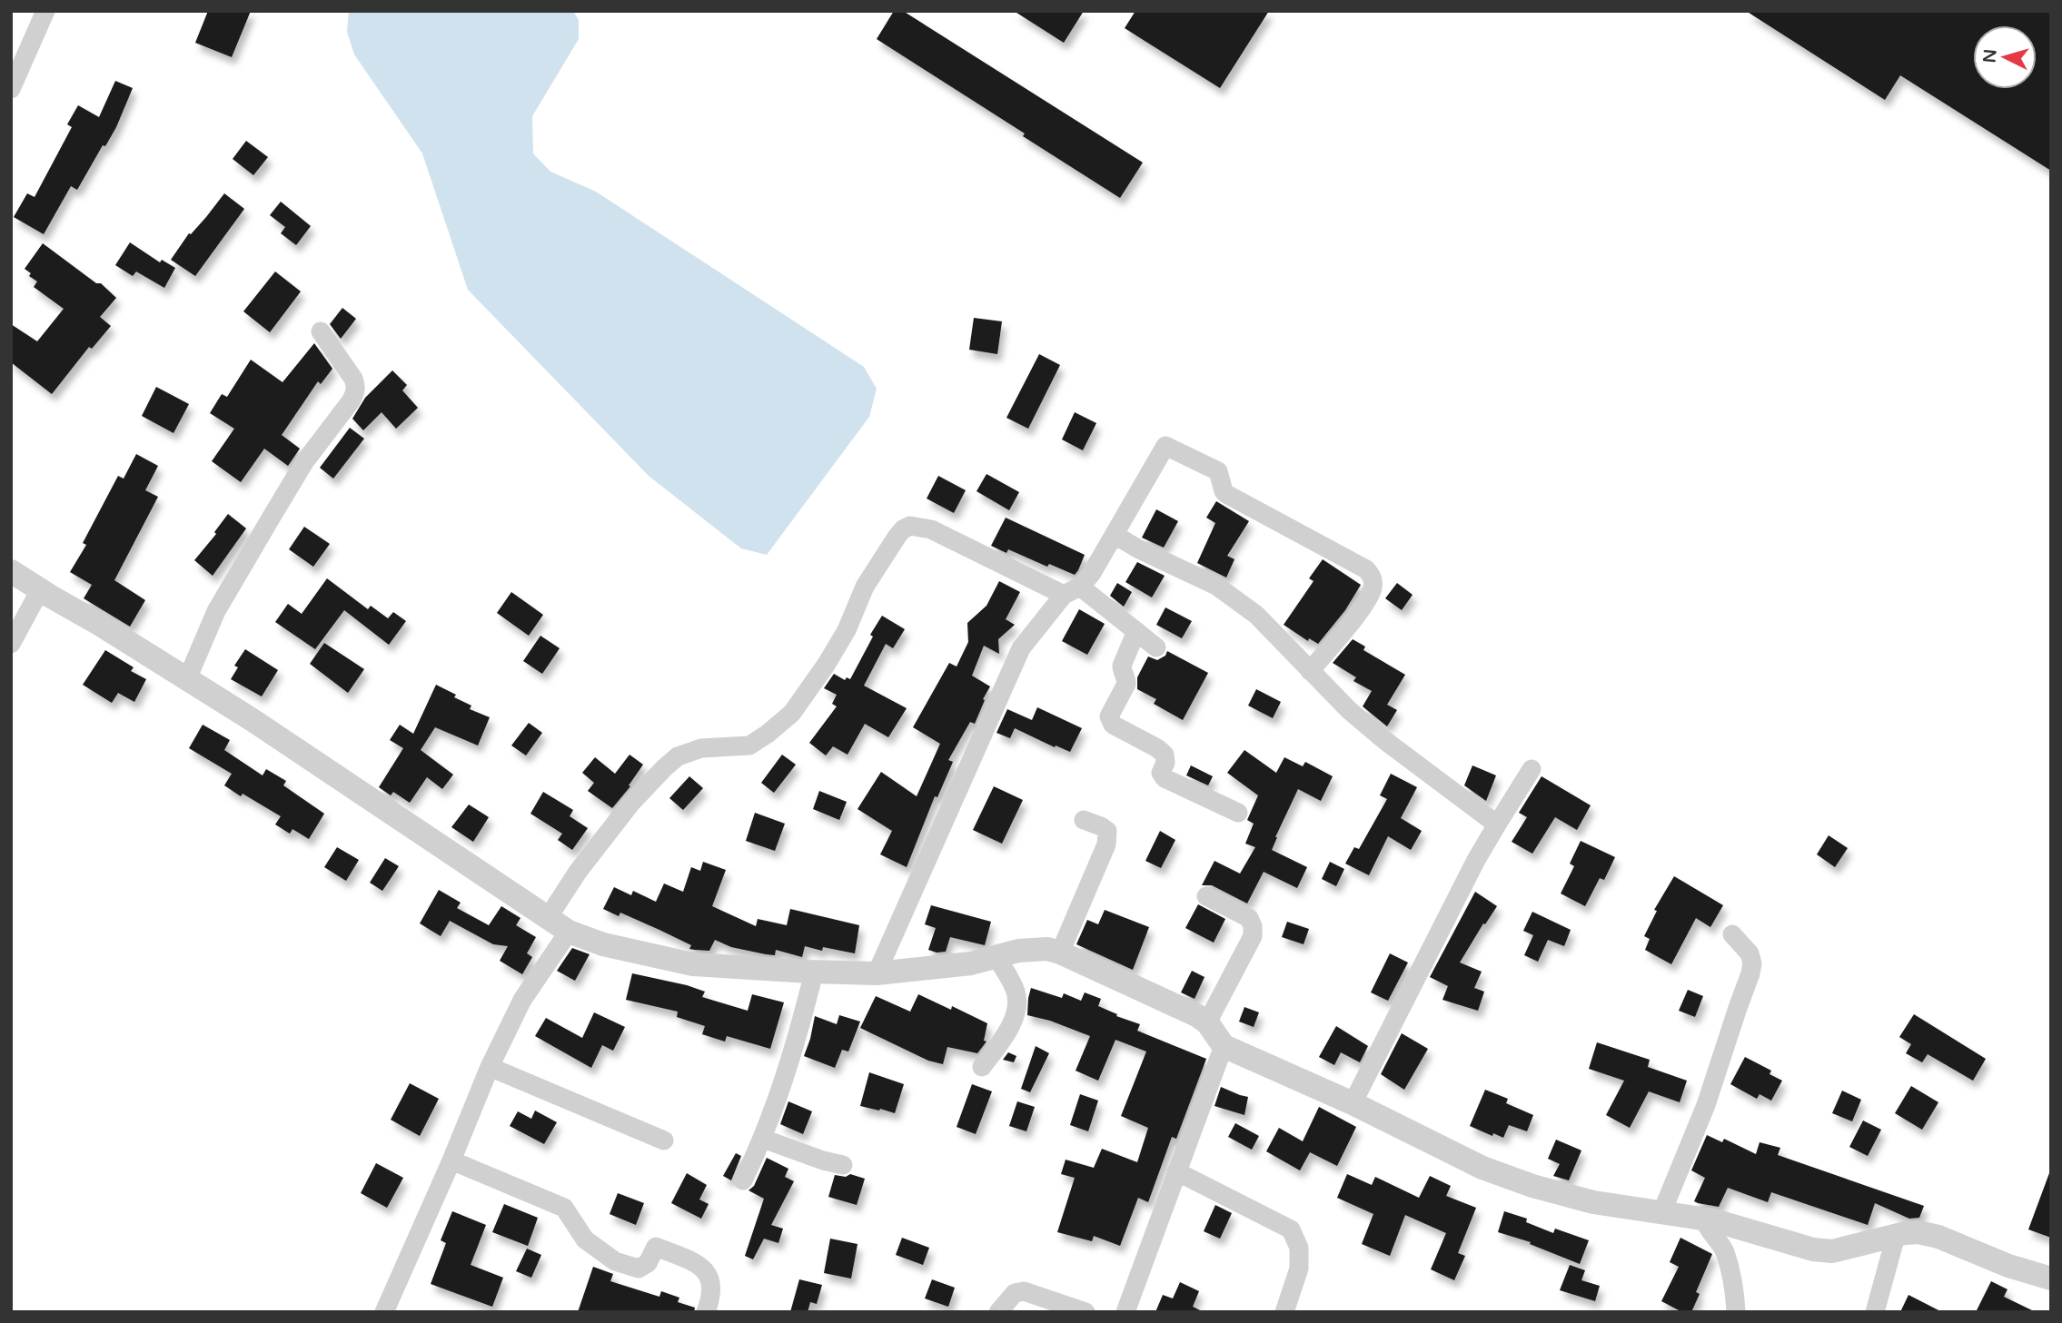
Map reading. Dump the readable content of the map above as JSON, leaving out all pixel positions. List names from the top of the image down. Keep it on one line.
{"north":"left"}
